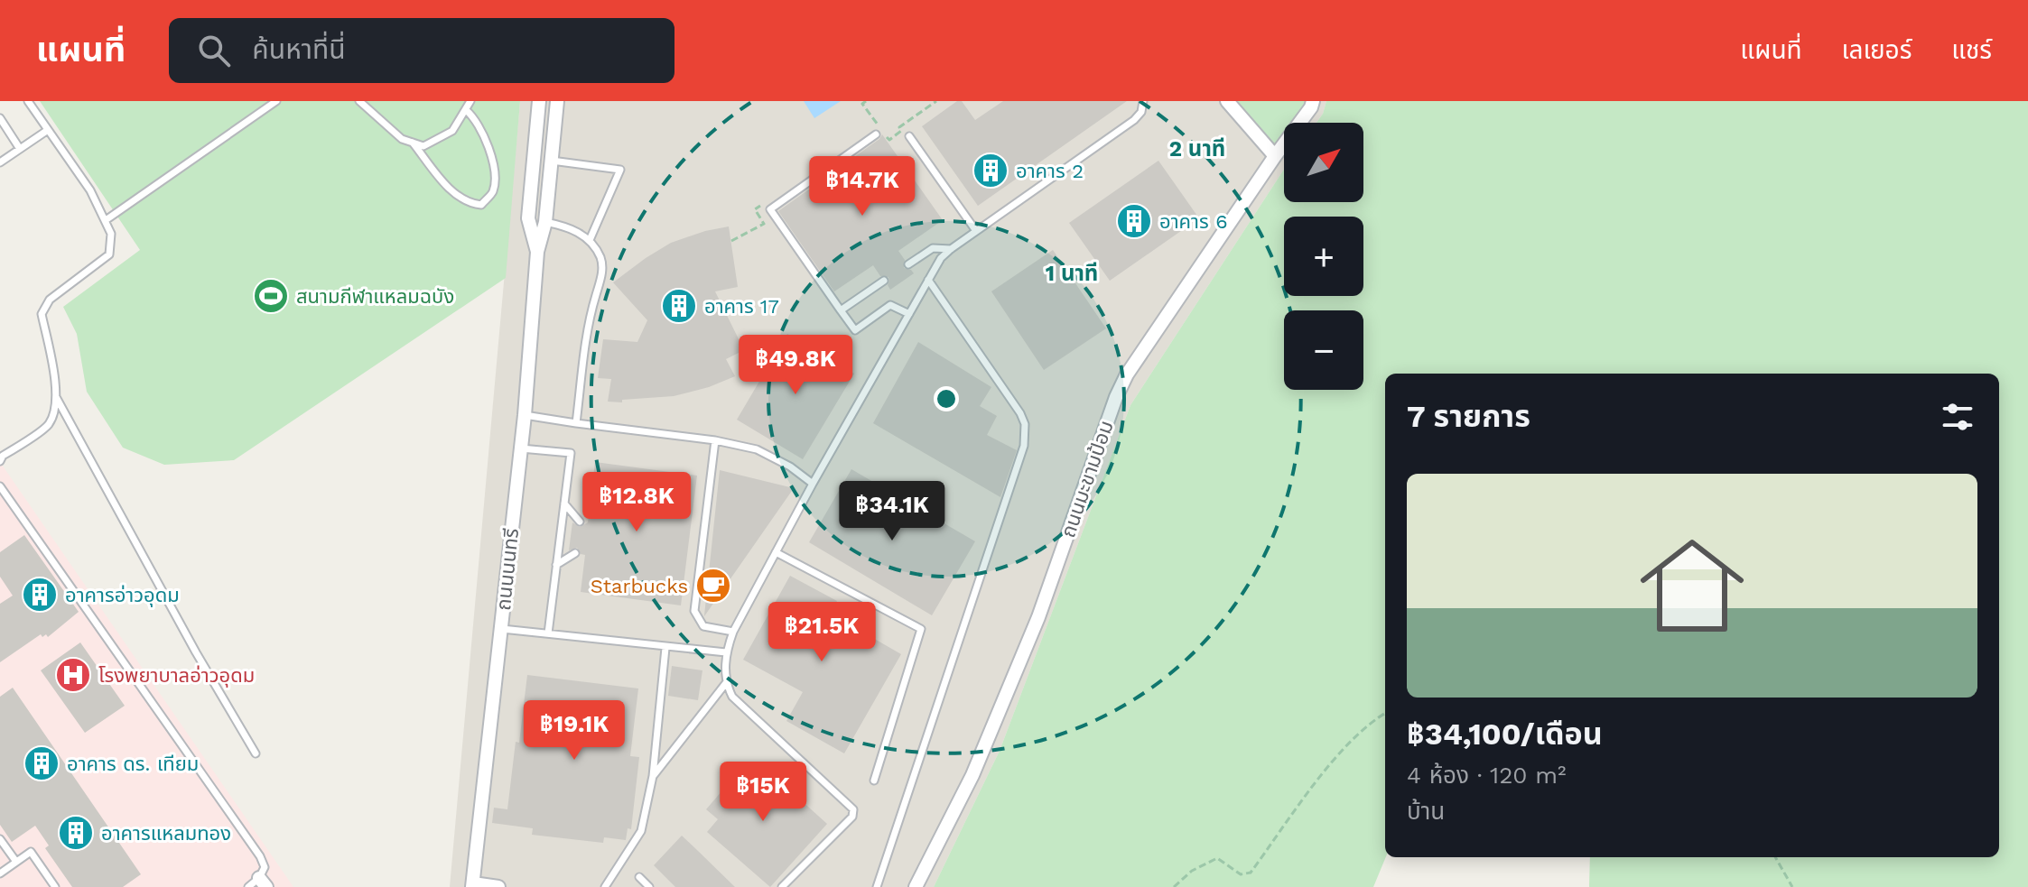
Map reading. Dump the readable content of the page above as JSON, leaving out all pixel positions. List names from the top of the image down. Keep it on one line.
{"streets":{"street":["ถนนมะขามป้อม","ถนนนนทรี"]},"places":{"building":["อาคาร 2","อาคาร 6","อาคาร 17","อาคารอ่าวอุดม","อาคาร ดร. เทียม","อาคารแหลมทอง"],"sports":["สนามกีฬาแหลมฉบัง"],"cafe":["Starbucks"],"hospital":["โรงพยาบาลอ่าวอุดม"]},"north":"top right","page":{"header":"แผนที่","search":"ค้นหาที่นี่","nav":["แผนที่","เลเยอร์","แชร์"],"map_buttons":["+","−"],"price":["฿14.7K","฿49.8K","฿12.8K","฿34.1K","฿21.5K","฿19.1K","฿15K"],"heading":"7 รายการ","list":[{"name":"฿34,100/เดือน","note":"4 ห้อง · 120 m² · บ้าน"}]},"rings":["2 นาที","1 นาที"]}
